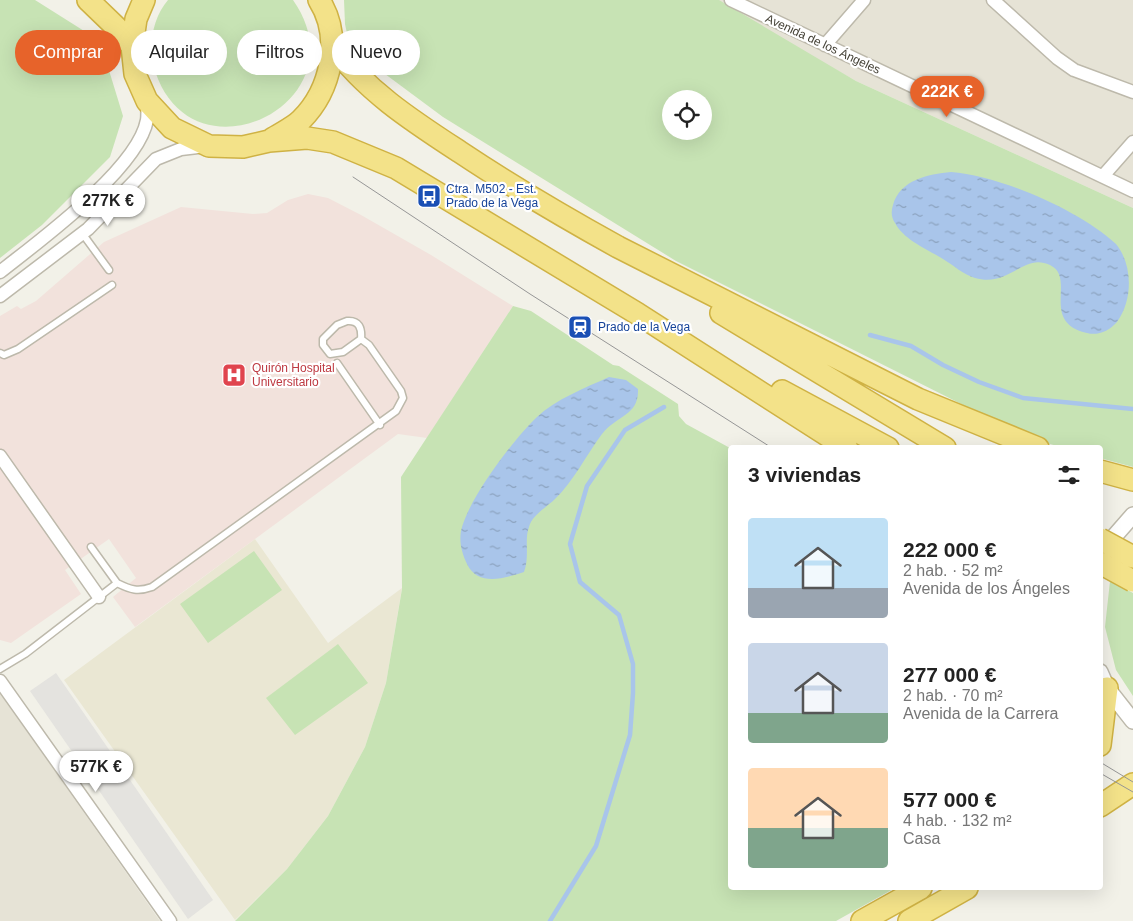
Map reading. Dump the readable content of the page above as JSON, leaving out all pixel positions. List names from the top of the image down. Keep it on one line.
{"streets":{"street":["Avenida de los Ángeles"]},"places":{"bus stop":["Ctra. M502 - Est. Prado de la Vega"],"station":["Prado de la Vega"],"hospital":["Quirón Hospital Universitario"]},"page":{"chip":["Comprar","Alquilar","Filtros","Nuevo"],"price":["222K €","277K €","577K €"],"heading":"3 viviendas","list":[{"name":"222 000 €","note":"2 hab. · 52 m² · Avenida de los Ángeles"},{"name":"277 000 €","note":"2 hab. · 70 m² · Avenida de la Carrera"},{"name":"577 000 €","note":"4 hab. · 132 m² · Casa"}]}}
